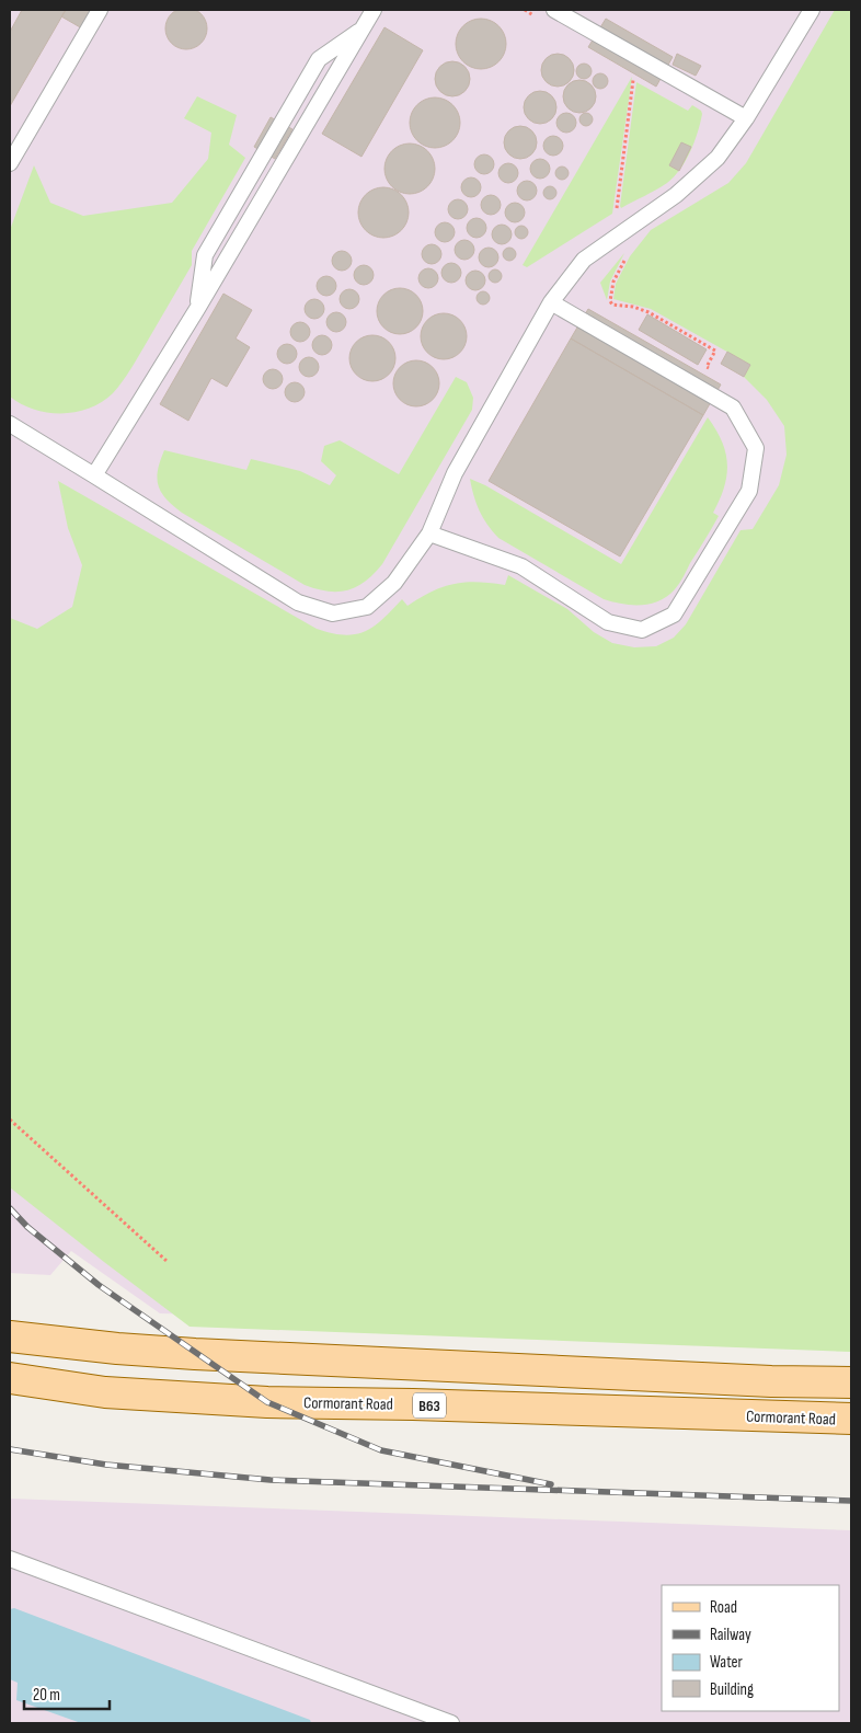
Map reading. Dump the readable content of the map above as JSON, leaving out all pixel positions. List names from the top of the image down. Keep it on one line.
{"streets":{"main road":["Cormorant Road","B63"]},"legend":["Road","Railway","Water","Building"],"scale_bar":"20 m"}
